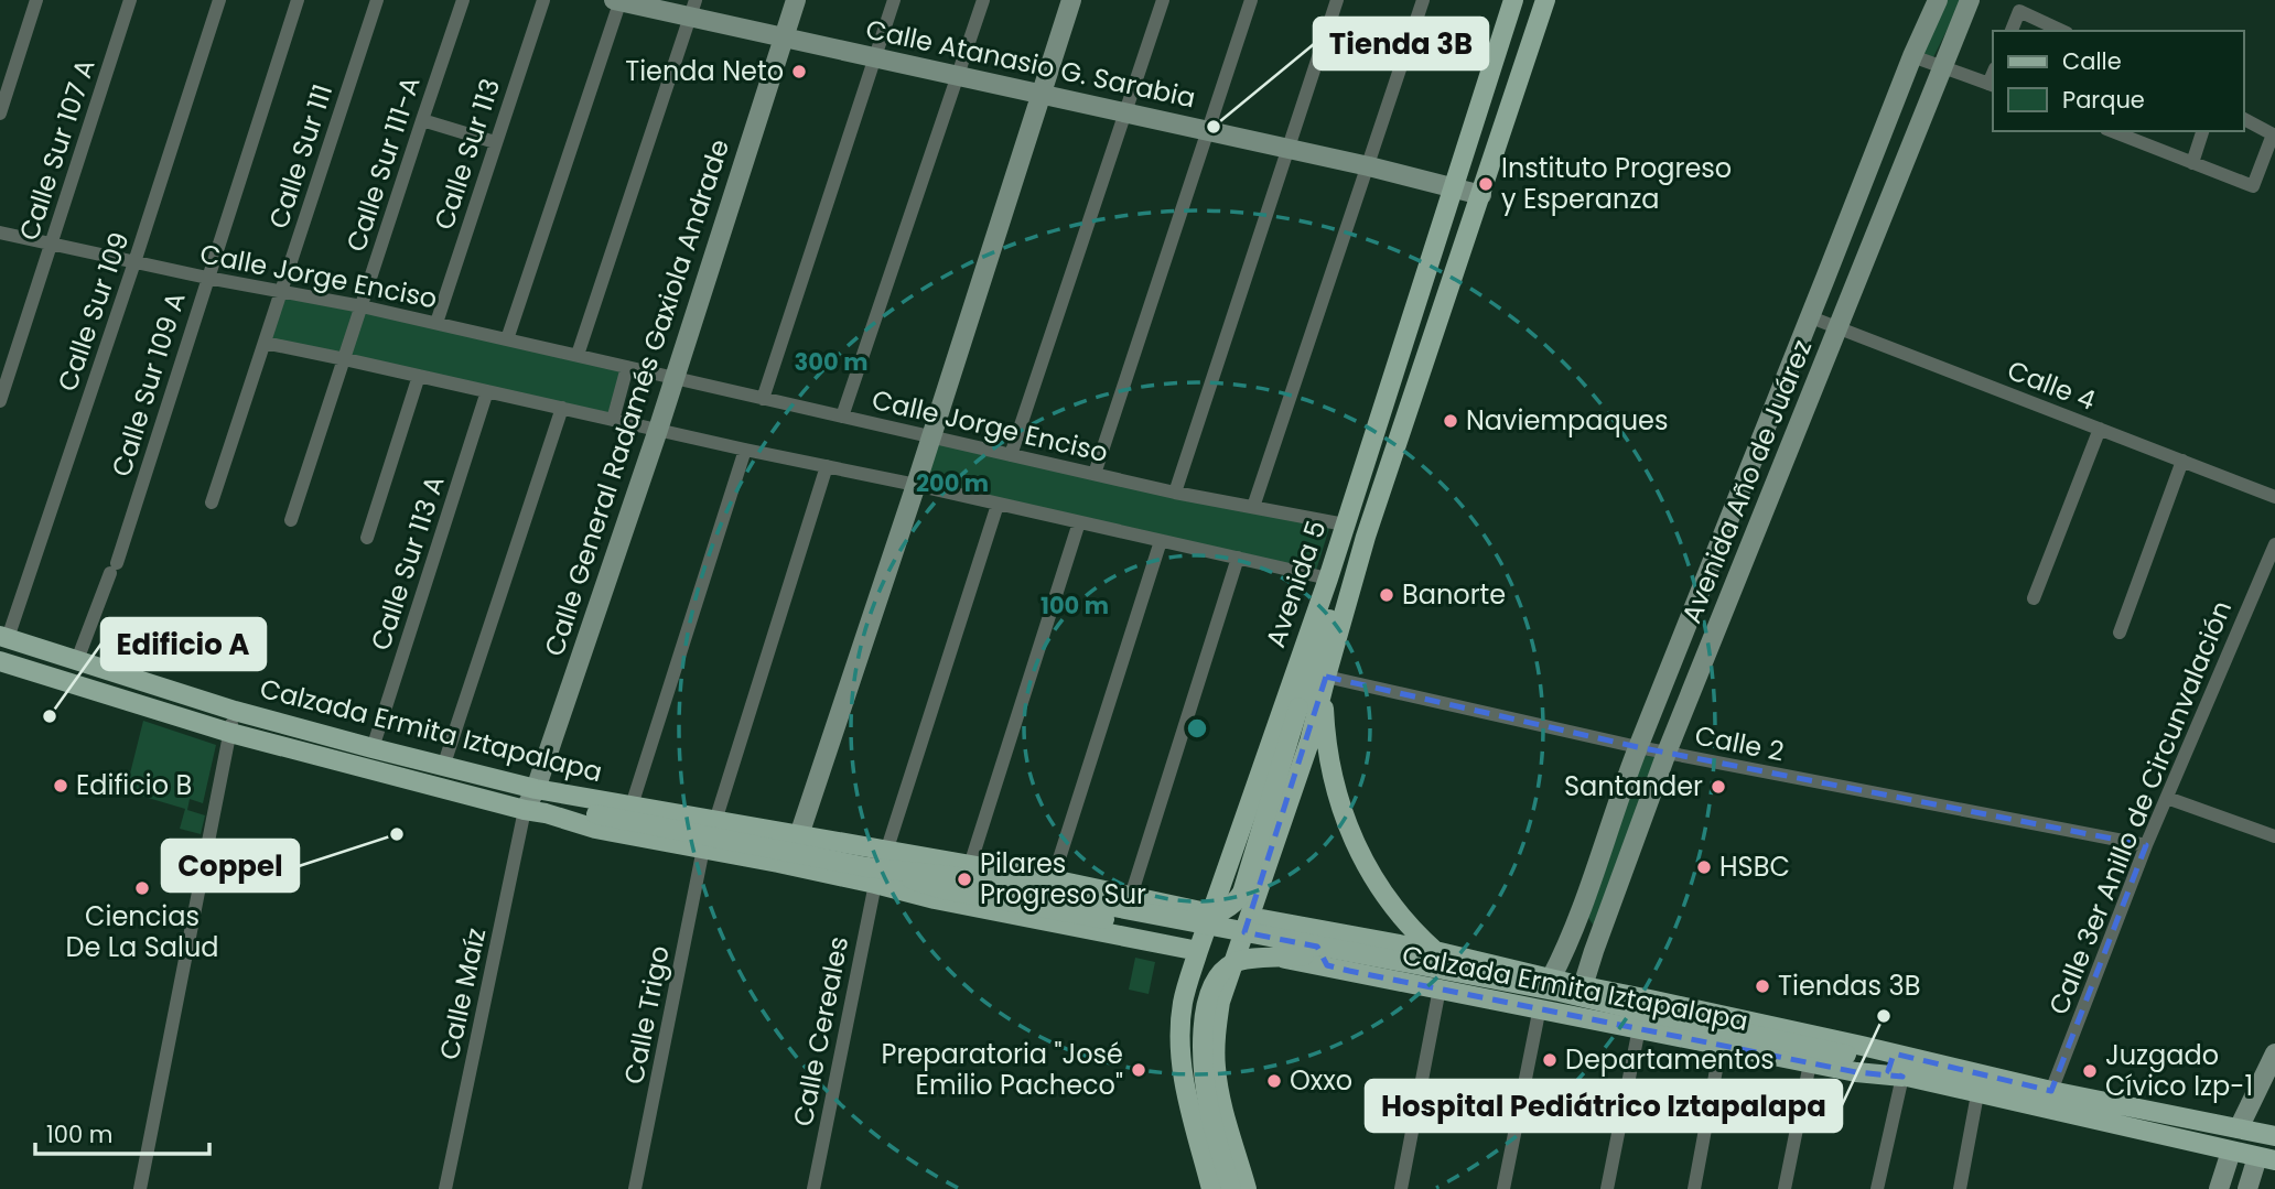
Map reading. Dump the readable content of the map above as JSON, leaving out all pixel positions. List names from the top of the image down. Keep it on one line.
{"streets":{"main road":["Avenida 5","Calzada Ermita Iztapalapa"],"street":["Calle Atanasio G. Sarabia","Calle Sur 107 A","Calle Sur 113","Calle Sur 111","Calle Sur 111-A","Calle Jorge Enciso","Calle Sur 109","Calle Sur 109 A","Calle 4","Calle General Radamés Gaxiola Andrade","Avenida Año de Juárez","Calle Sur 113 A","Calle 2","Calle 3er Anillo de Circunvalación","Calle Maíz","Calle Trigo","Calle Cereales"]},"crossings":[["Calle Atanasio G. Sarabia","Calle General Radamés Gaxiola Andrade"],["Calle Atanasio G. Sarabia","Avenida 5"],["Calle Sur 107 A","Calle Jorge Enciso"],["Calle Sur 113","Calle Jorge Enciso"],["Calle Sur 111","Calle Jorge Enciso"],["Calle Sur 111-A","Calle Jorge Enciso"],["Calle Jorge Enciso","Calle Sur 109"],["Calle Jorge Enciso","Calle Sur 109 A"],["Calle Jorge Enciso","Calle General Radamés Gaxiola Andrade"],["Calle Jorge Enciso","Avenida 5"],["Calle Sur 109","Calzada Ermita Iztapalapa"],["Calle Sur 109 A","Calzada Ermita Iztapalapa"],["Calle 4","Avenida Año de Juárez"],["Calle General Radamés Gaxiola Andrade","Calzada Ermita Iztapalapa"],["Calle General Radamés Gaxiola Andrade","Calle Maíz"],["Avenida Año de Juárez","Calzada Ermita Iztapalapa"],["Avenida Año de Juárez","Calle 2"],["Calle Sur 113 A","Calzada Ermita Iztapalapa"],["Avenida 5","Calzada Ermita Iztapalapa"],["Avenida 5","Calle 2"],["Calzada Ermita Iztapalapa","Calle 3er Anillo de Circunvalación"],["Calzada Ermita Iztapalapa","Calle Maíz"],["Calzada Ermita Iztapalapa","Calle Trigo"],["Calzada Ermita Iztapalapa","Calle Cereales"],["Calle 2","Calle 3er Anillo de Circunvalación"]],"places":["Tienda Neto","Tienda 3B","Instituto Progreso y Esperanza","Naviempaques","Banorte","Edificio A","Edificio B","Santander","Coppel","HSBC","Pilares Progreso Sur","Ciencias De La Salud","Tiendas 3B","Hospital Pediátrico Iztapalapa","Departamentos","Preparatoria \"José Emilio Pacheco\"","Juzgado Cívico Izp-1","Oxxo"],"legend":["Calle","Parque"],"scale_bar":"100 m","rings":["300 m","200 m","100 m"]}
